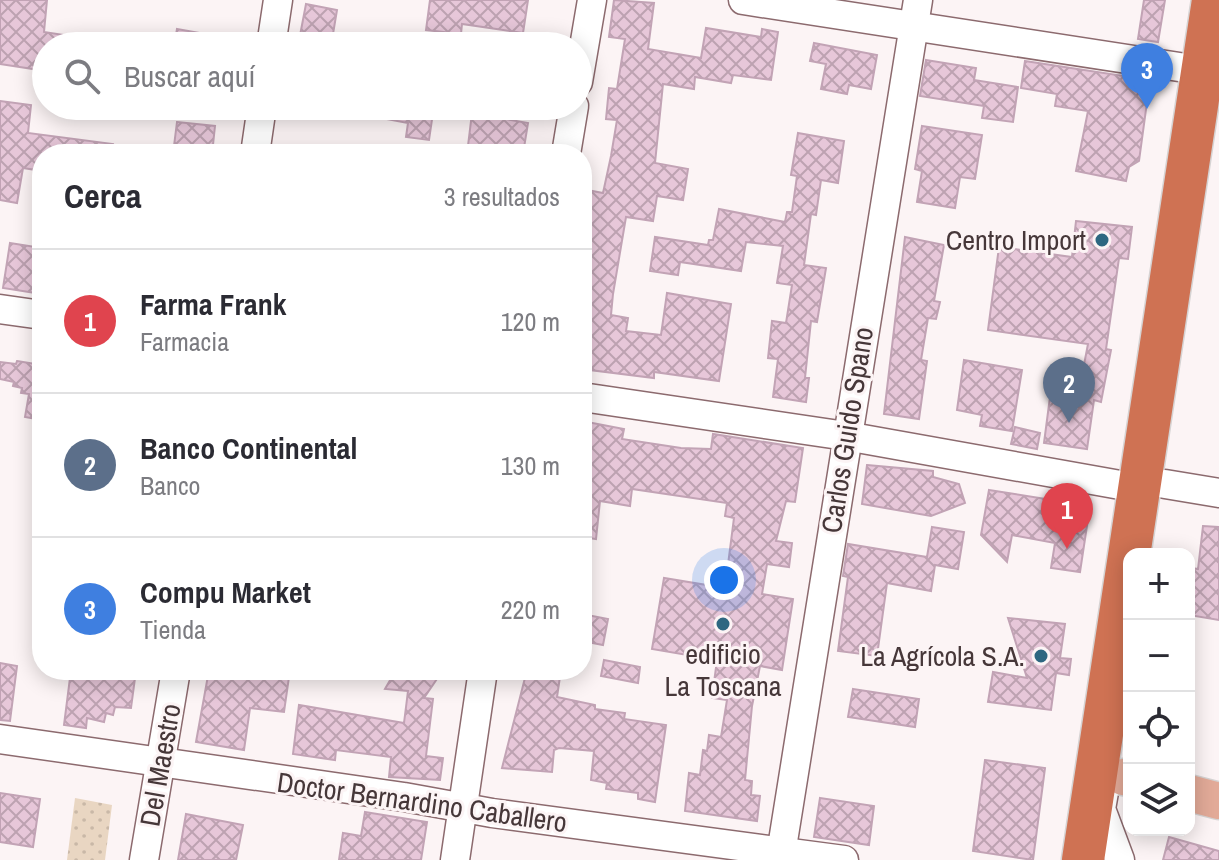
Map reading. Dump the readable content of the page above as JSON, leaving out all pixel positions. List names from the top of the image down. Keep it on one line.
{"streets":{"street":["Carlos Guido Spano","Del Maestro","Doctor Bernardino Caballero"]},"crossings":[["Carlos Guido Spano","Doctor Bernardino Caballero"],["Del Maestro","Doctor Bernardino Caballero"]],"places":["Centro Import","edificio La Toscana","La Agrícola S.A."],"page":{"search":"Buscar aquí","pins":["3","2","1"],"heading":["Cerca","3 resultados"],"list":[{"mark":"1","name":"Farma Frank","note":"Farmacia","value":"120 m"},{"mark":"2","name":"Banco Continental","note":"Banco","value":"130 m"},{"mark":"3","name":"Compu Market","note":"Tienda","value":"220 m"}],"map_buttons":["+","−"]}}
